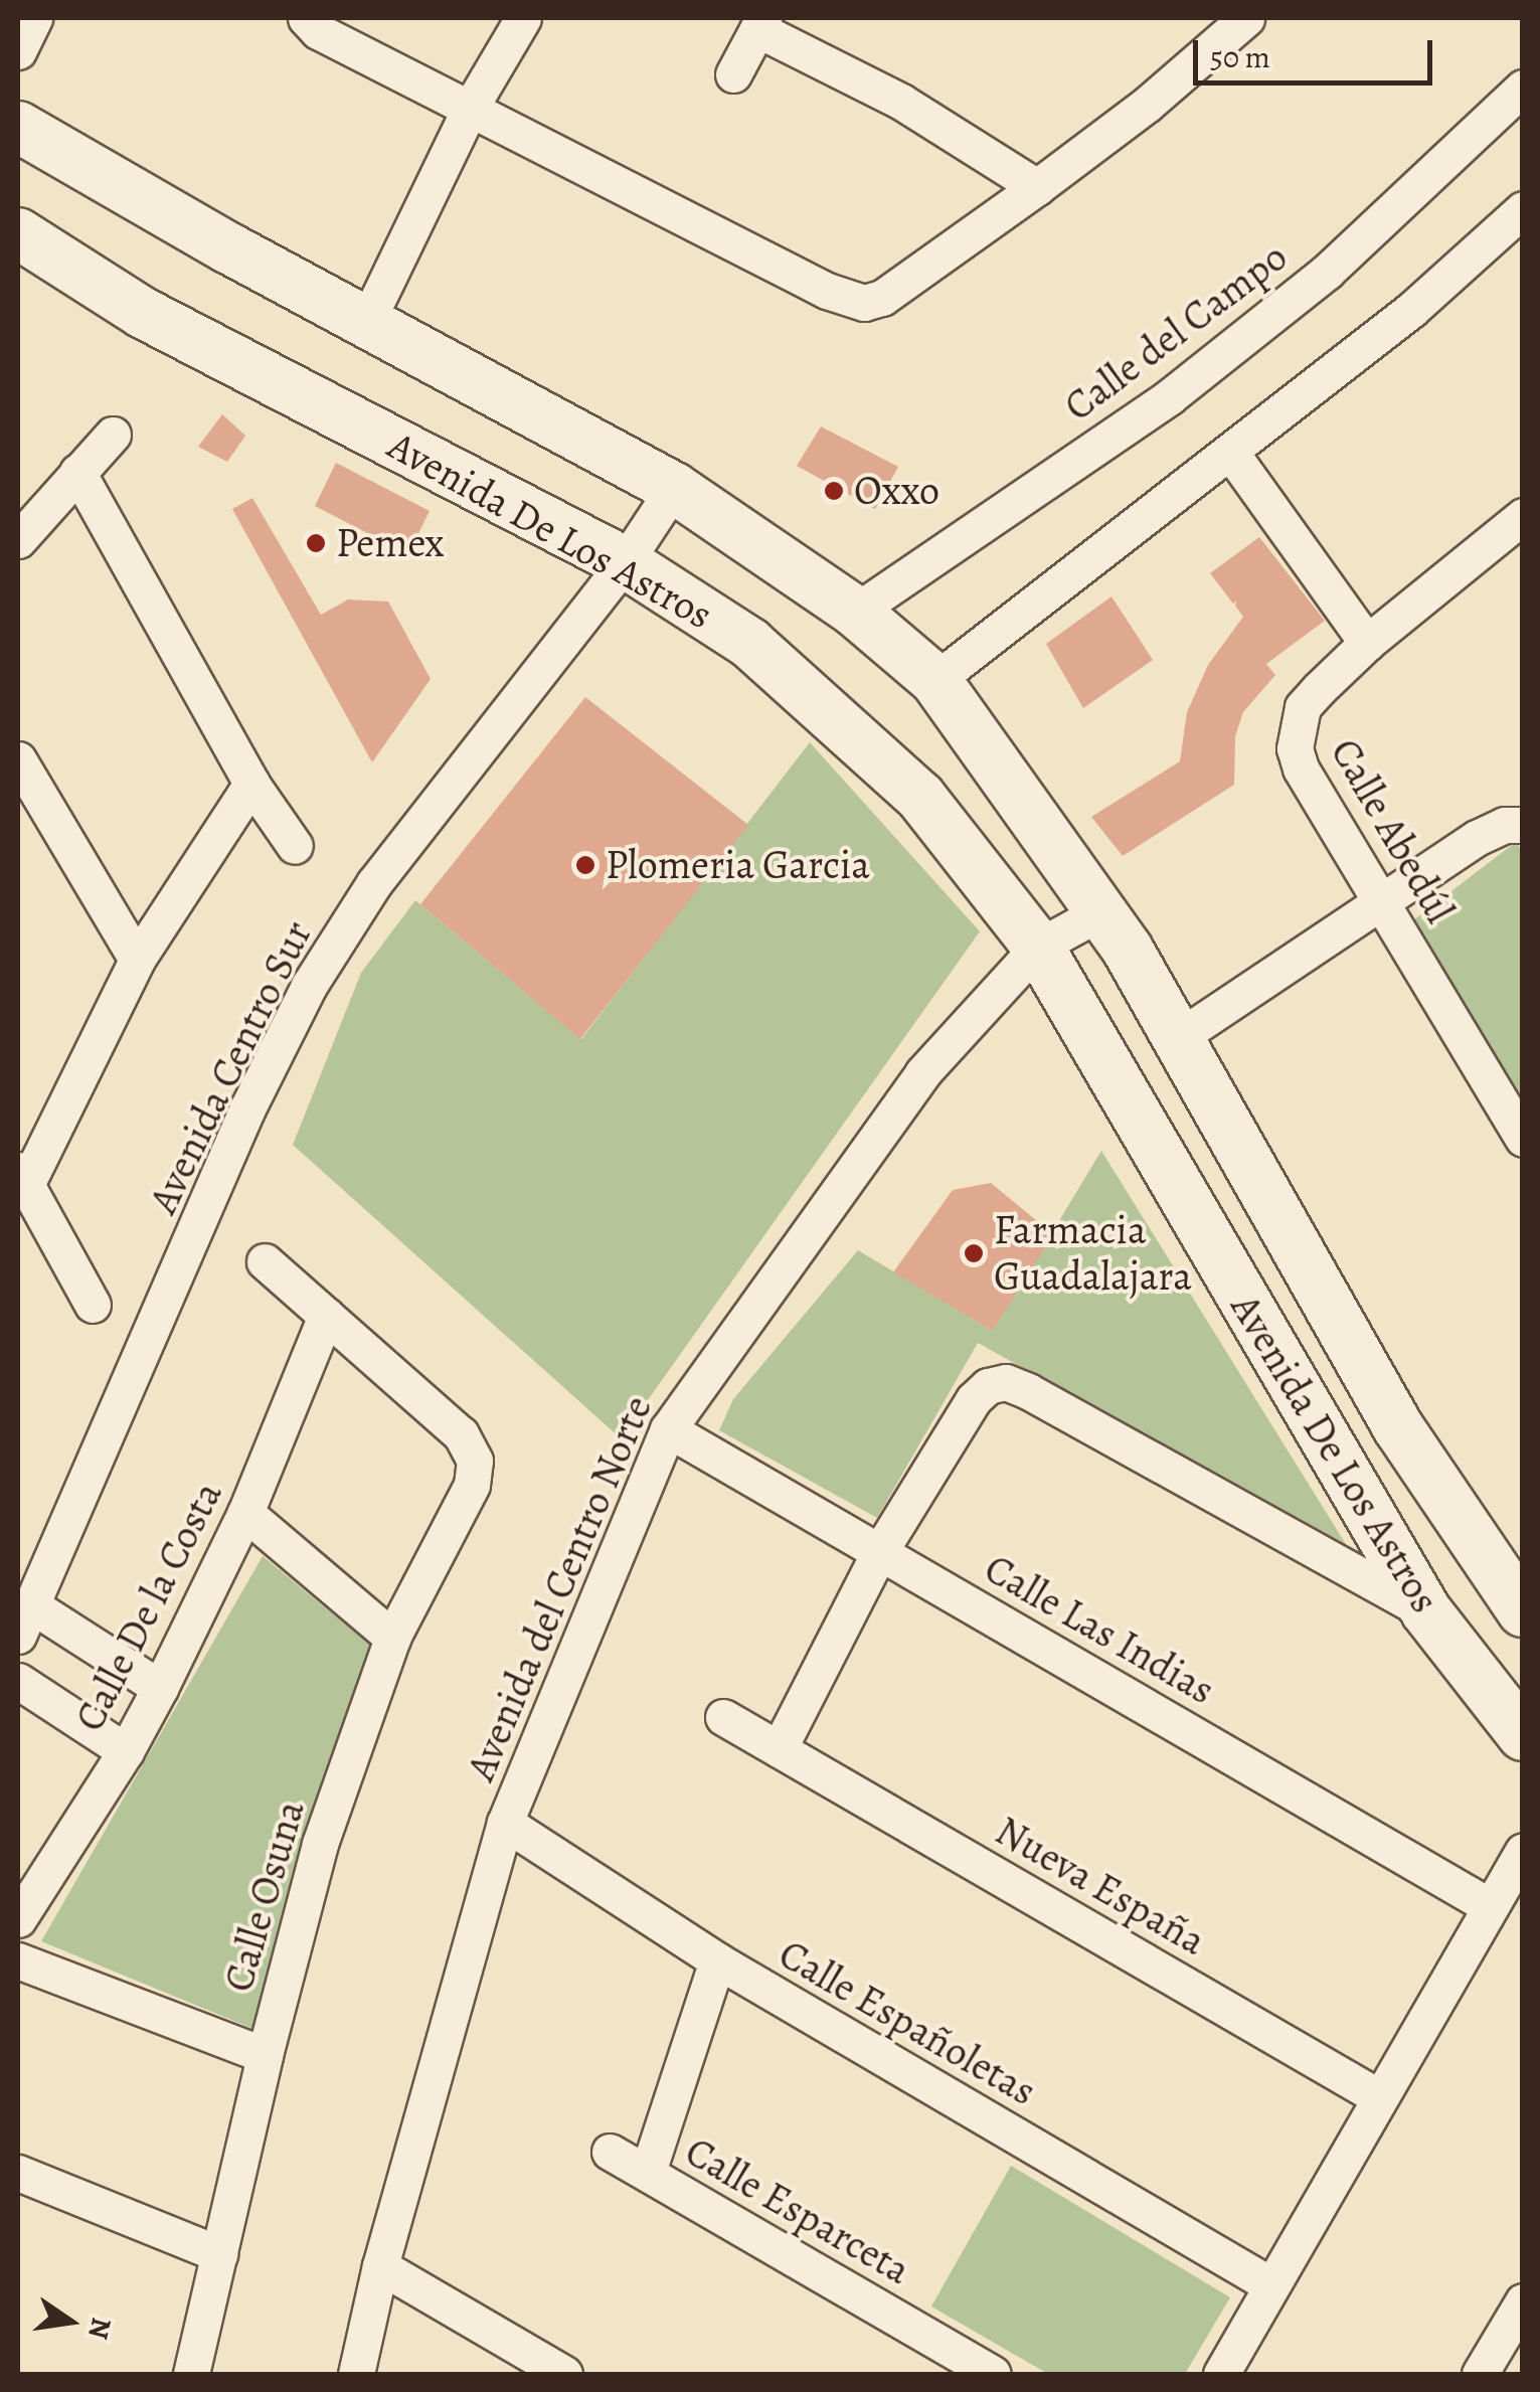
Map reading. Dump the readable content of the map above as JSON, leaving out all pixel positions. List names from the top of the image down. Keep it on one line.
{"streets":{"main road":["Avenida De Los Astros"],"street":["Calle del Campo","Calle Abedúl","Avenida Centro Sur","Avenida del Centro Norte","Calle De la Costa","Calle Las Indias","Nueva España","Calle Osuna","Calle Españoletas","Calle Esparceta"]},"crossings":[["Calle del Campo","Avenida De Los Astros"],["Avenida De Los Astros","Avenida Centro Sur"],["Avenida De Los Astros","Avenida del Centro Norte"],["Avenida del Centro Norte","Calle Las Indias"],["Avenida del Centro Norte","Calle Españoletas"],["Calle De la Costa","Calle Osuna"],["Calle Españoletas","Calle Esparceta"]],"places":["Oxxo","Pemex","Plomeria Garcia","Farmacia Guadalajara"],"scale_bar":"50 m","north":"right"}
